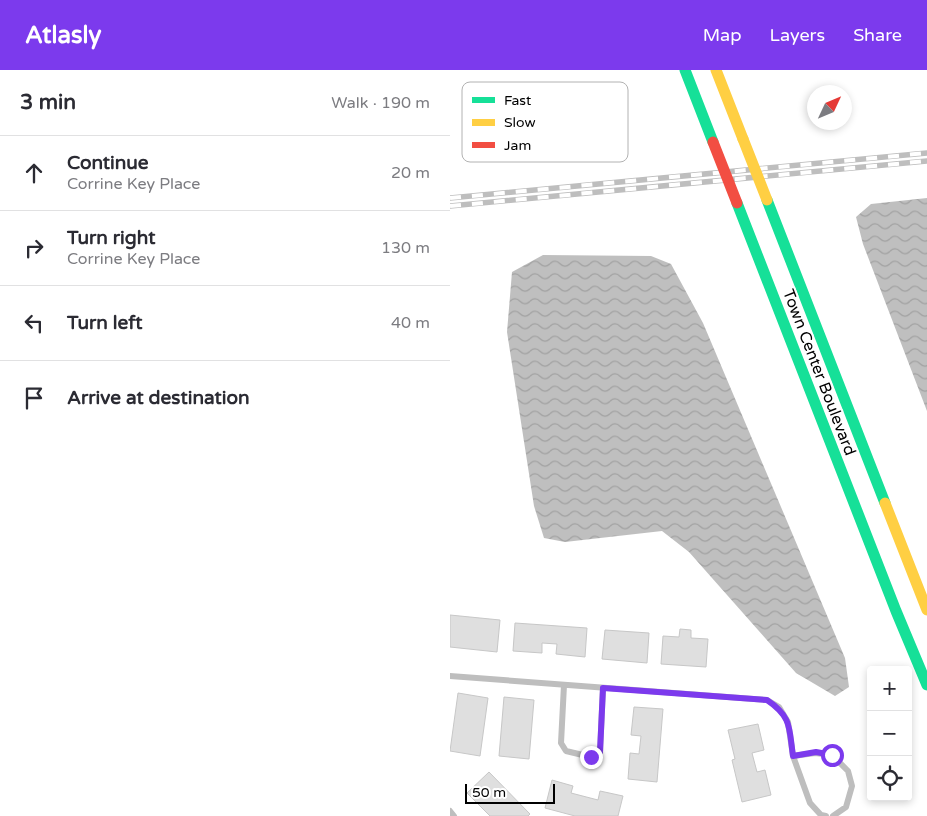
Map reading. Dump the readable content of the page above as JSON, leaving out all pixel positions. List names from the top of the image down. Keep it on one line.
{"streets":{"main road":["Town Center Boulevard"]},"legend":["Fast","Slow","Jam"],"scale_bar":"50 m","north":"top right","page":{"header":"Atlasly","nav":["Map","Layers","Share"],"heading":["3 min","Walk · 190 m"],"list":[["Continue","Corrine Key Place","20 m"],["Turn right","Corrine Key Place","130 m"],["Turn left","40 m"],"Arrive at destination"],"map_buttons":["+","−"],"scale":"50 m"}}
